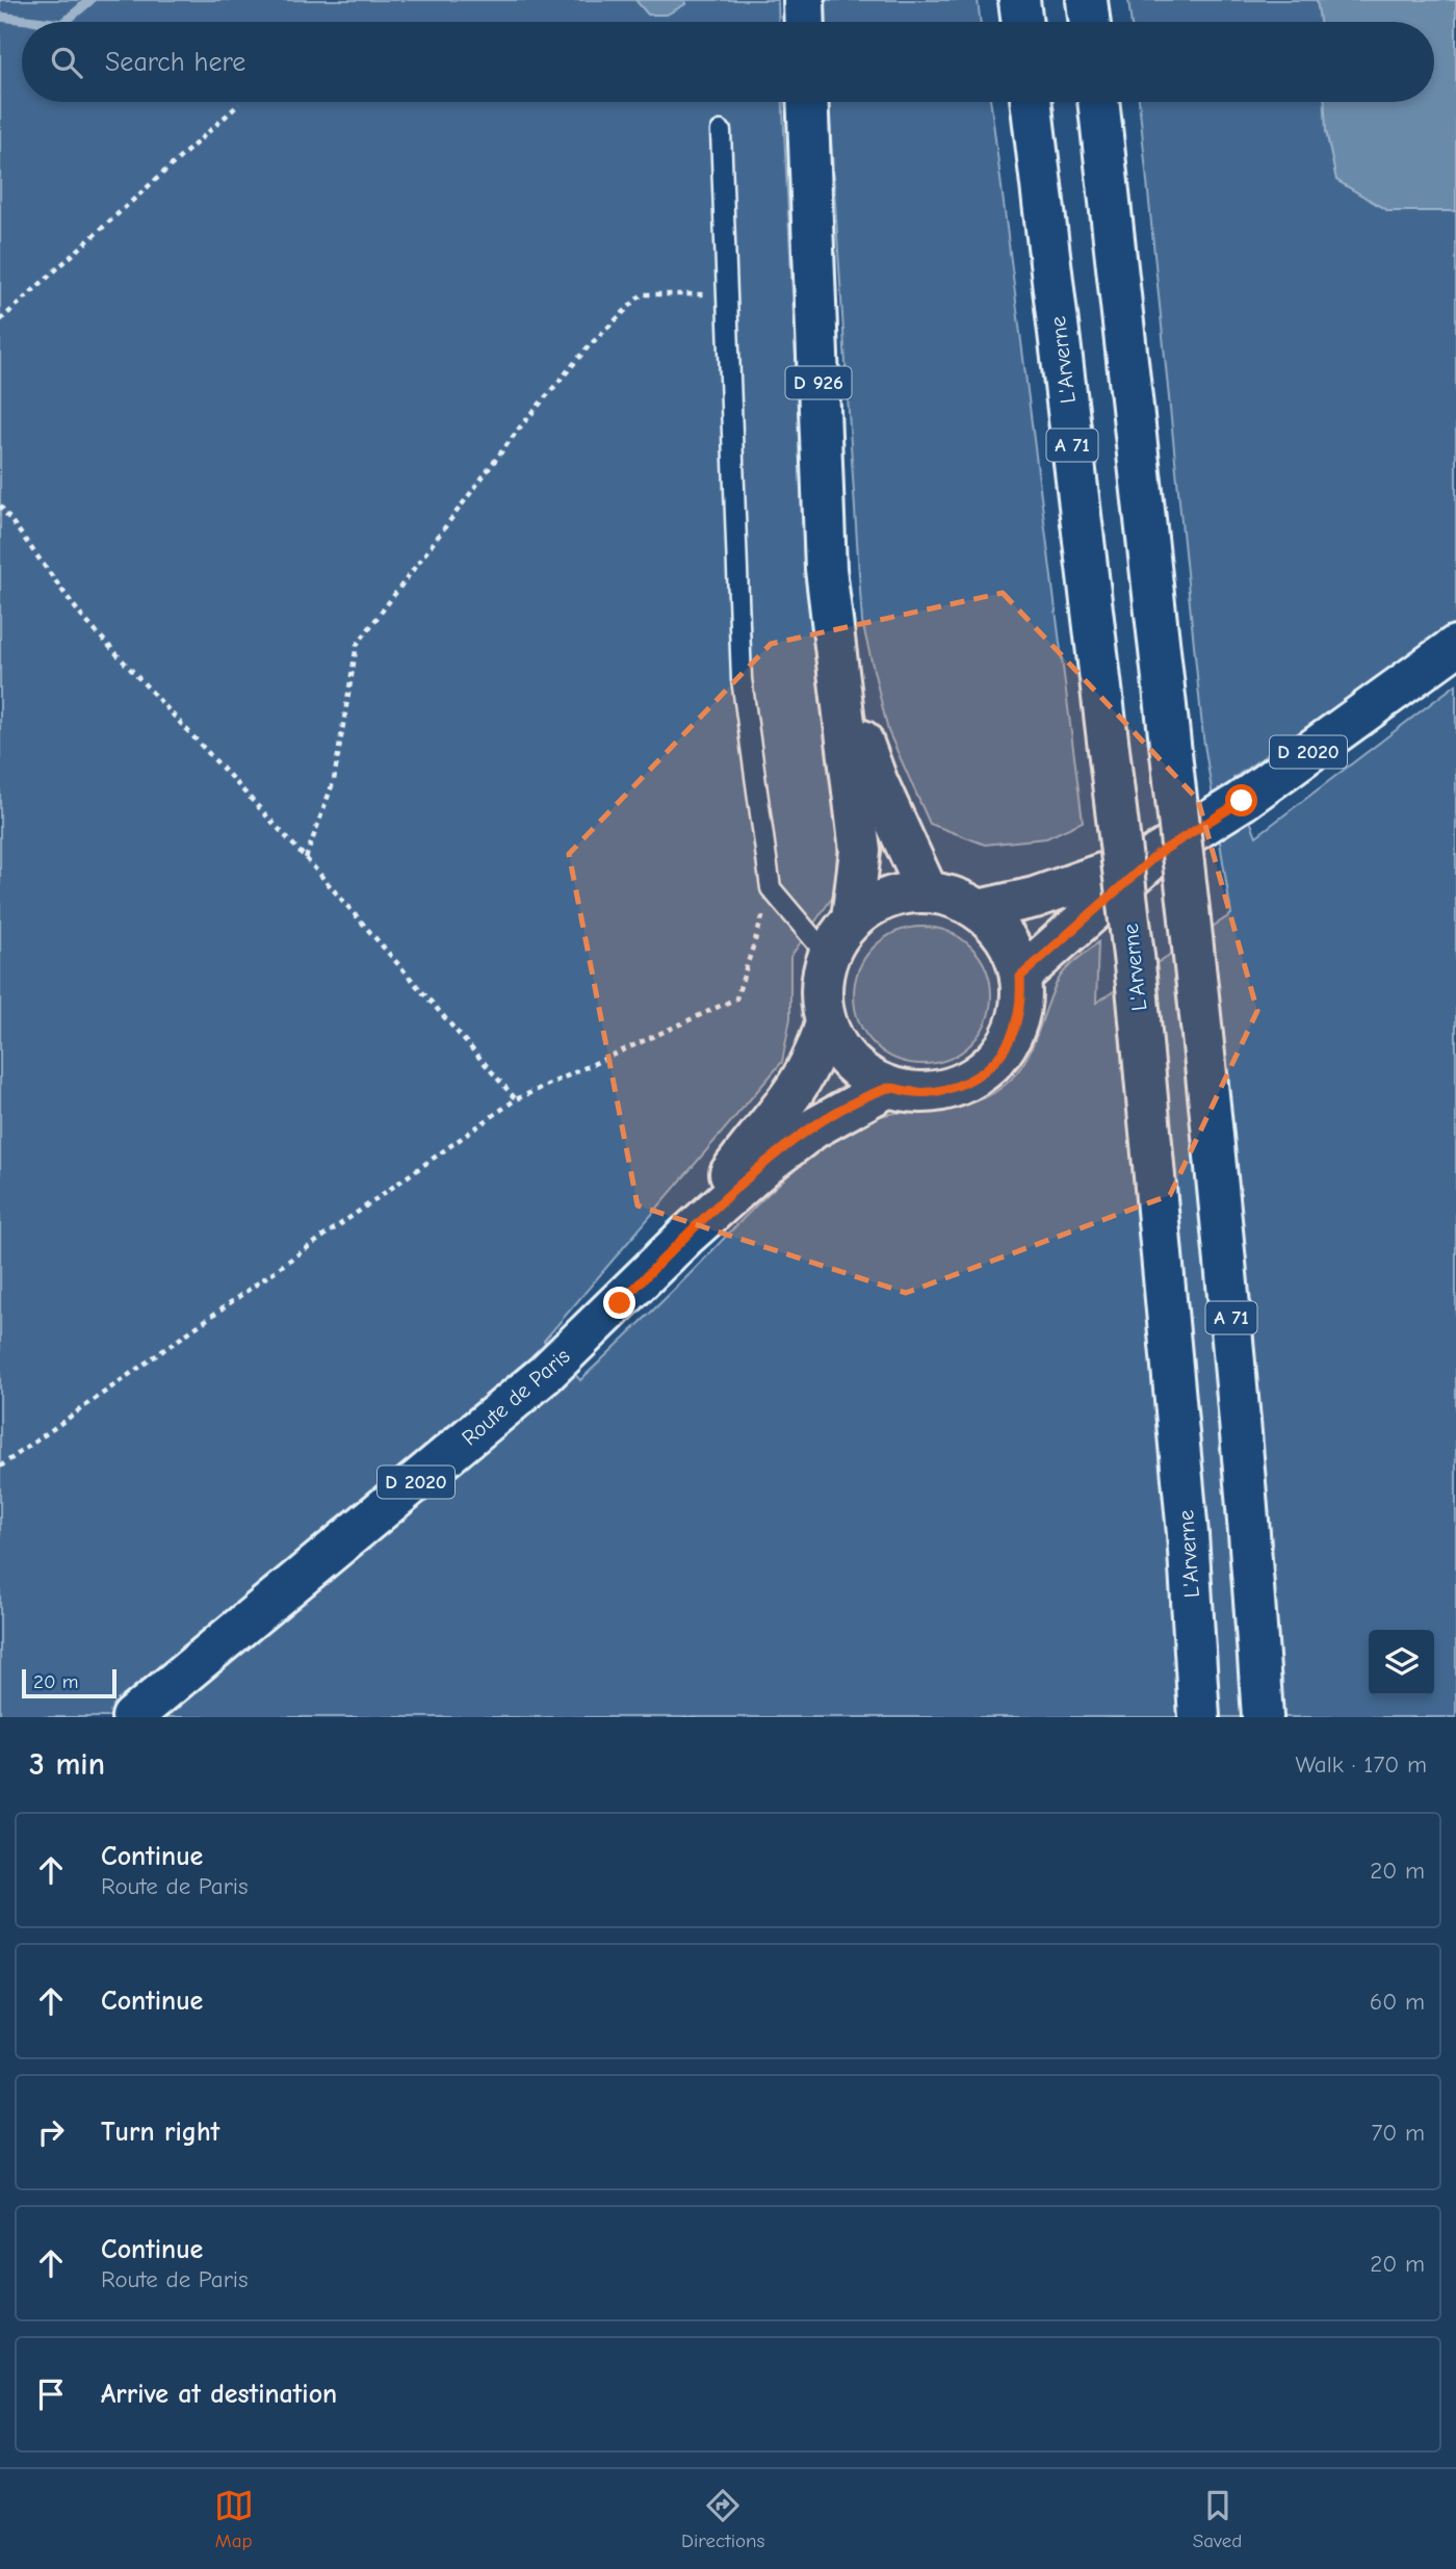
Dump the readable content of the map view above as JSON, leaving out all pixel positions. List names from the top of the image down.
{
  "streets": {
    "main road": [
      "L'Arverne",
      "D 926",
      "A 71",
      "D 2020",
      "Route de Paris"
    ]
  },
  "crossings": [
    ["D 926", "D 2020"],
    ["D 2020", "Route de Paris"]
  ],
  "scale_bar": "20 m",
  "page": {
    "search": "Search here",
    "scale": "20 m",
    "heading": ["3 min", "Walk · 170 m"],
    "list": [
      ["Continue", "Route de Paris", "20 m"],
      ["Continue", "60 m"],
      ["Turn right", "70 m"],
      ["Continue", "Route de Paris", "20 m"],
      "Arrive at destination"
    ],
    "nav": ["Map", "Directions", "Saved"]
  }
}
